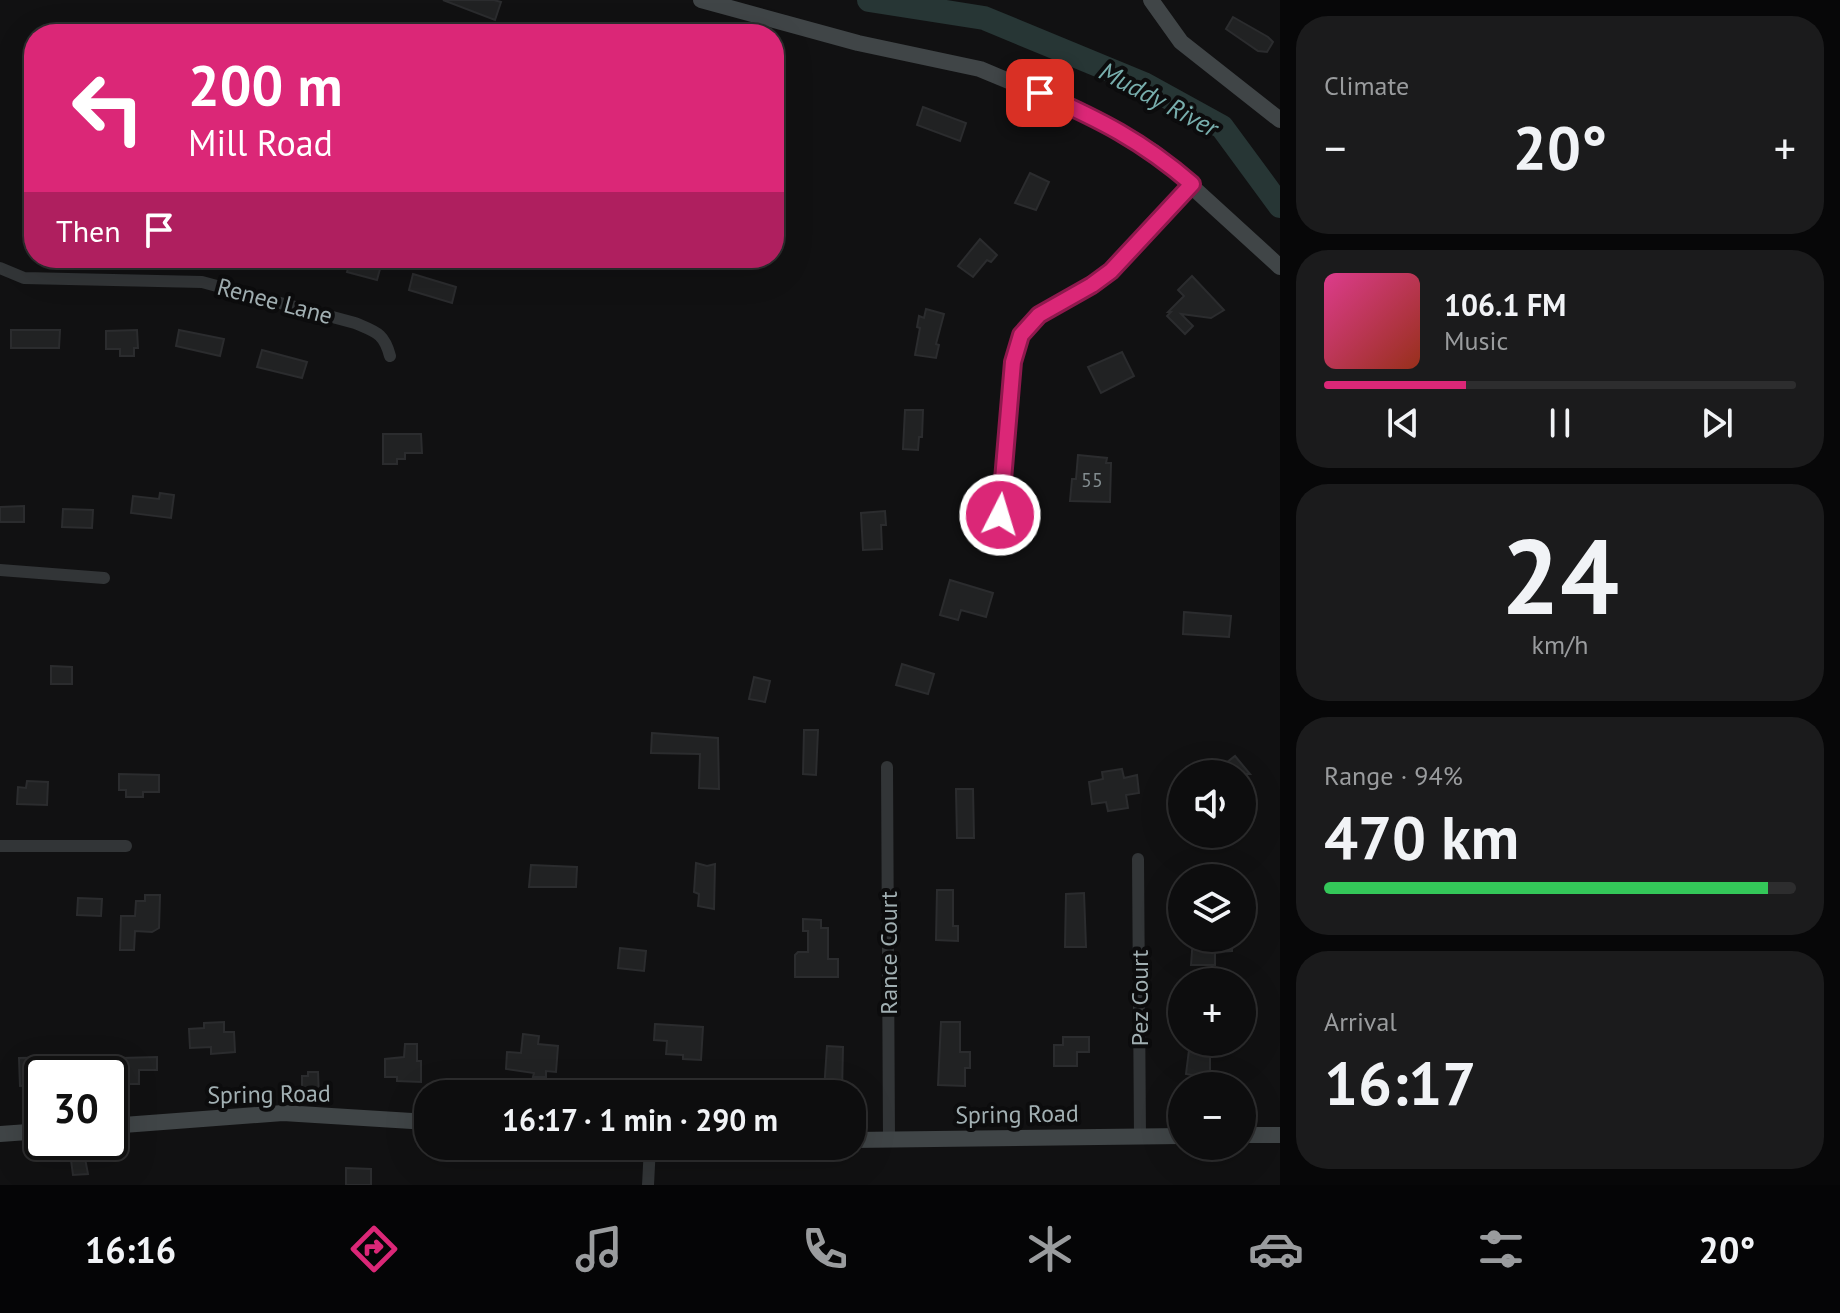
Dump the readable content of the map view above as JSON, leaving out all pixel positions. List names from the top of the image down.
{
  "streets": {
    "street": [
      "Renee Lane",
      "Rance Court",
      "Pez Court",
      "Spring Road"
    ]
  },
  "crossings": [
    ["Rance Court", "Spring Road"],
    ["Pez Court", "Spring Road"]
  ],
  "water": ["Muddy River"],
  "house_numbers": ["55"],
  "page": {
    "tile": [
      "Climate",
      ["24", "km/h"],
      ["Range · 94%", "470 km"],
      ["Arrival", "16:17"]
    ],
    "turn": ["200 m", "Mill Road"],
    "heat": ["−", "20°", "+"],
    "then": "Then",
    "song": ["106.1 FM", "Music"],
    "map_buttons": ["+", "−"],
    "limit": "30",
    "trip": "16:17 · 1 min · 290 m",
    "tabs": ["16:16", "20°"]
  }
}
